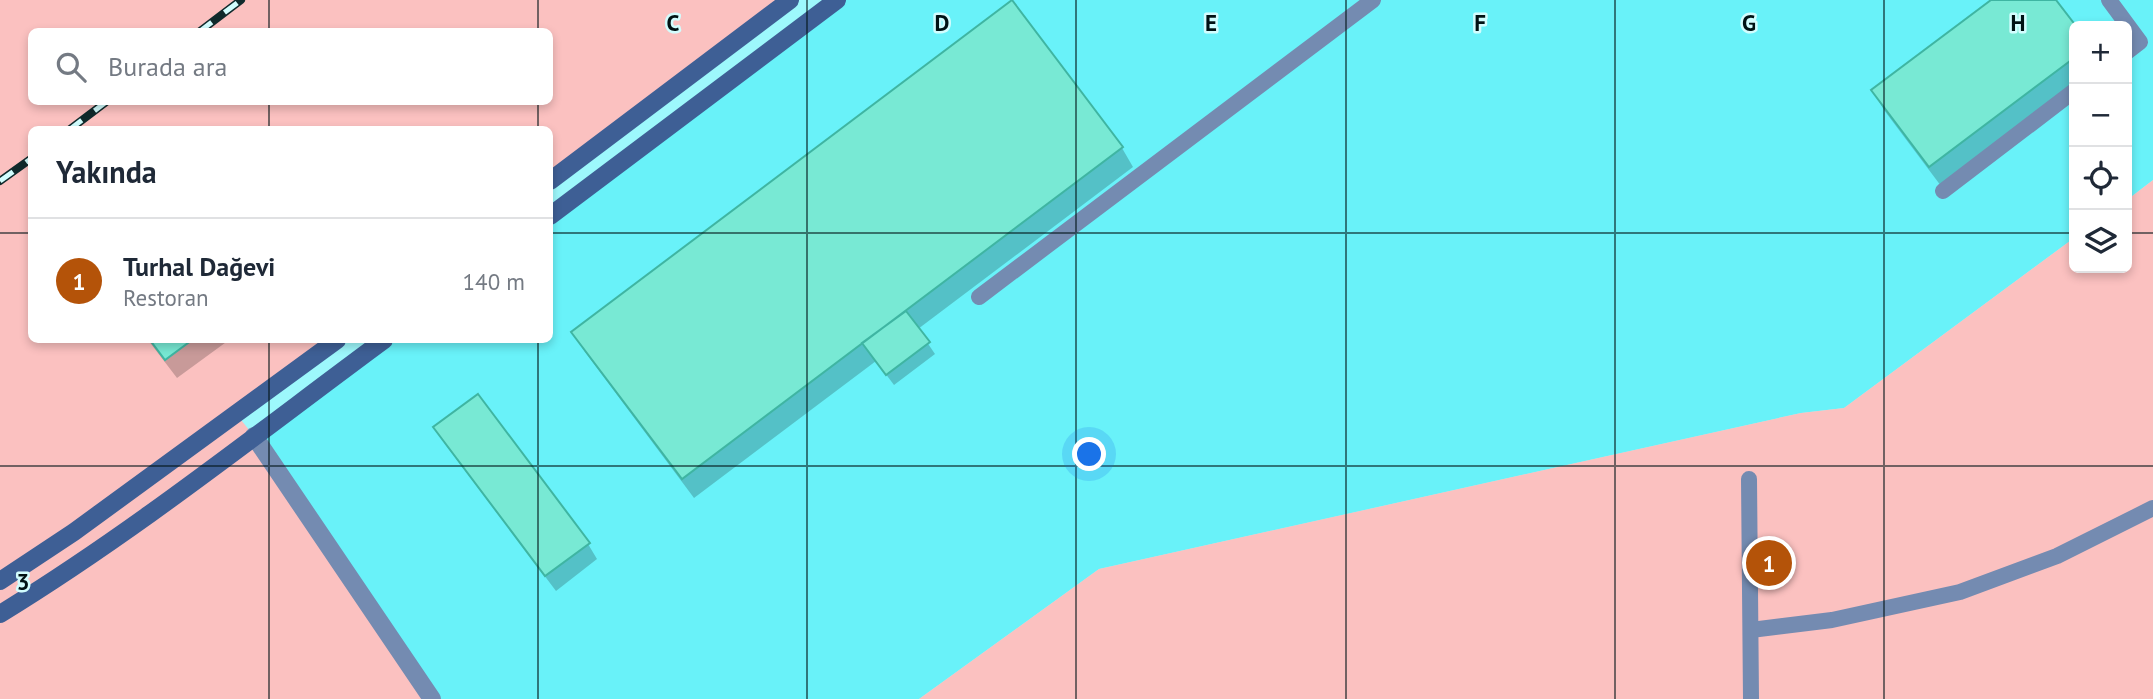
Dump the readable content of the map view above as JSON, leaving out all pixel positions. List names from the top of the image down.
{
  "page": {
    "map_buttons": ["+", "−"],
    "search": "Burada ara",
    "heading": "Yakında",
    "list": [
      {
        "mark": "1",
        "name": "Turhal Dağevi",
        "note": "Restoran",
        "value": "140 m"
      }
    ],
    "pins": "1"
  },
  "grid": {
    "columns": [
      "C",
      "D",
      "E",
      "F",
      "G",
      "H"
    ],
    "rows": ["3"]
  }
}
